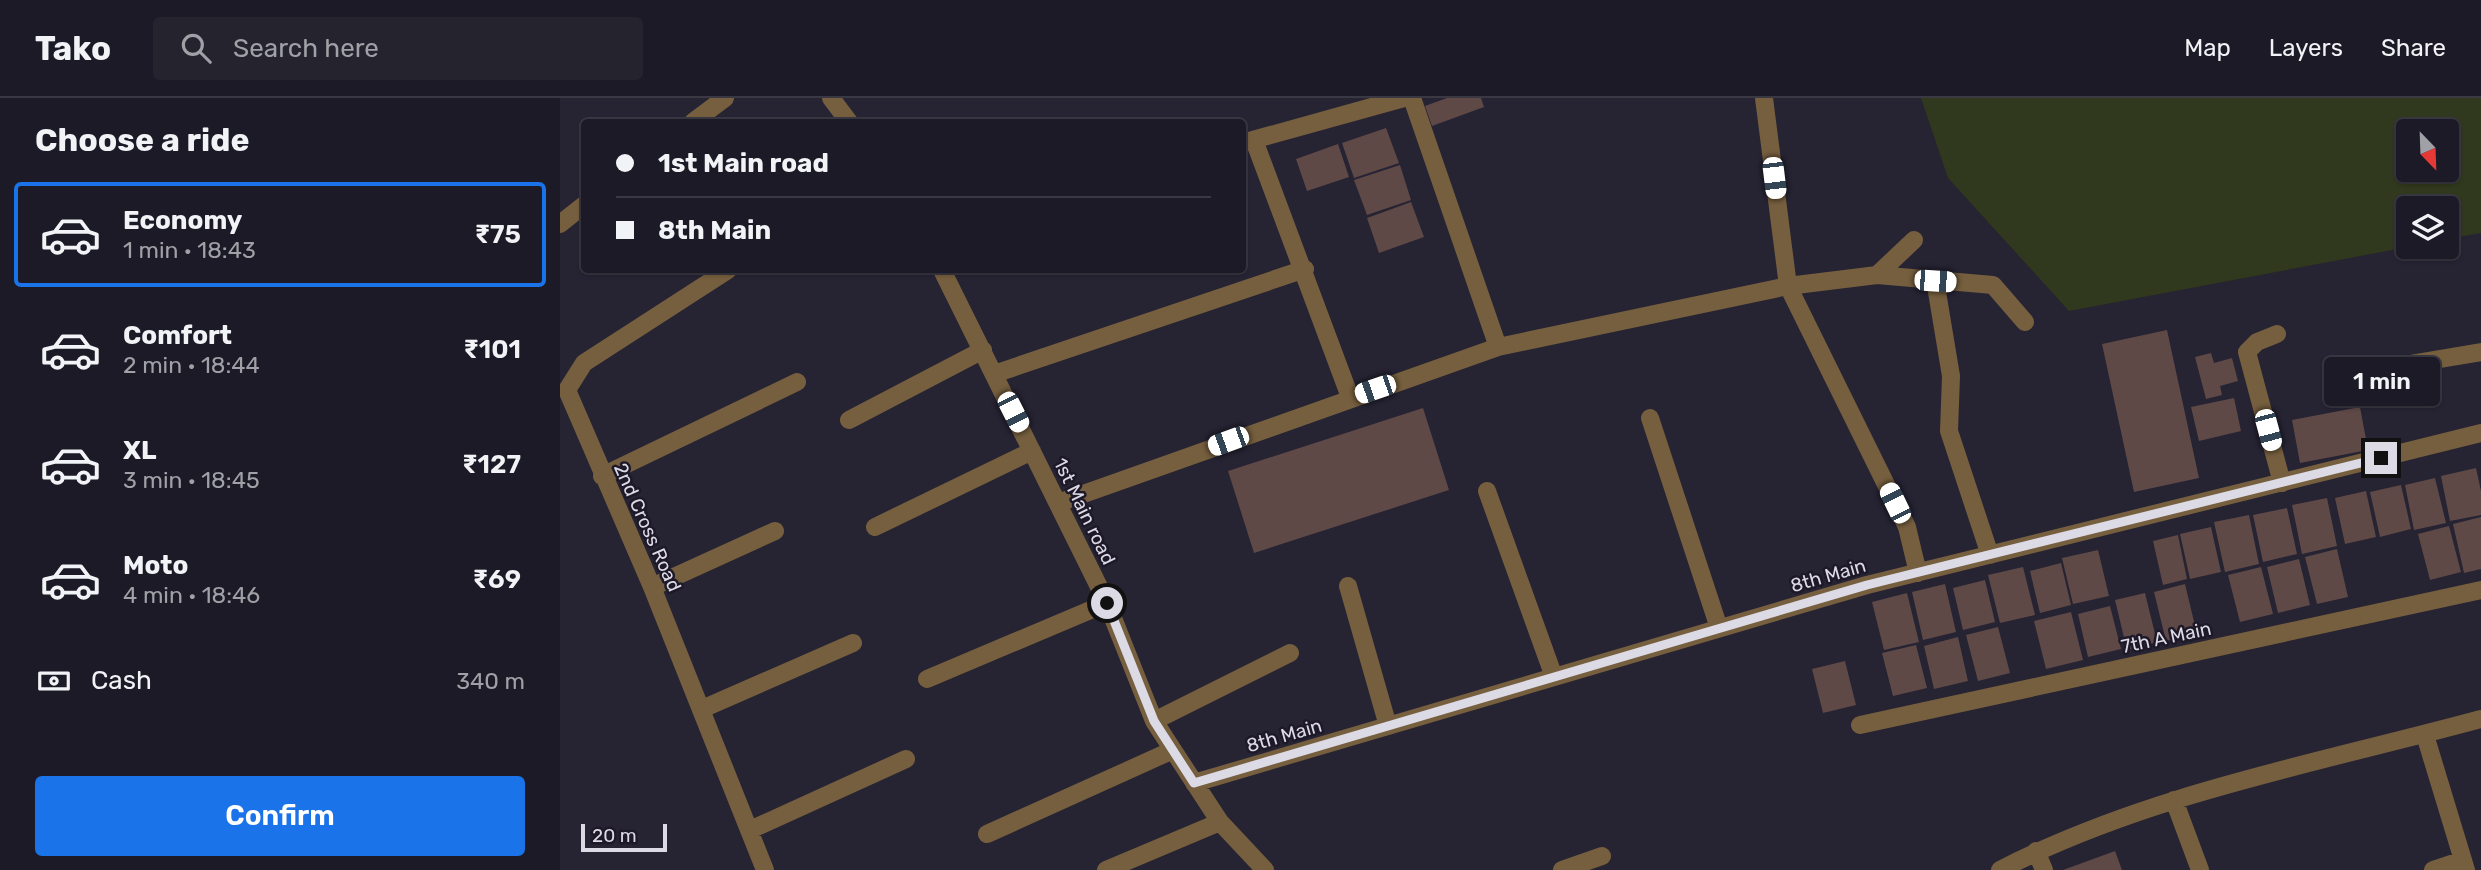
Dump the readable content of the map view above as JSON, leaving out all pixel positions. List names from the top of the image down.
{
  "streets": {
    "street": [
      "1st Main road",
      "2nd Cross Road",
      "8th Main",
      "7th A Main"
    ]
  },
  "crossings": [
    ["1st Main road", "8th Main"]
  ],
  "scale_bar": "20 m",
  "north": "bottom right",
  "page": {
    "header": "Tako",
    "search": "Search here",
    "nav": ["Map", "Layers", "Share"],
    "heading": "Choose a ride",
    "banner": ["1st Main road", "8th Main"],
    "list": [
      {
        "name": "Economy",
        "note": "1 min · 18:43",
        "value": "₹75"
      },
      {
        "name": "Comfort",
        "note": "2 min · 18:44",
        "value": "₹101"
      },
      {
        "name": "XL",
        "note": "3 min · 18:45",
        "value": "₹127"
      },
      {
        "name": "Moto",
        "note": "4 min · 18:46",
        "value": "₹69"
      }
    ],
    "bubble": "1 min",
    "pay": ["Cash", "340 m"],
    "buttons": "Confirm",
    "scale": "20 m"
  }
}
